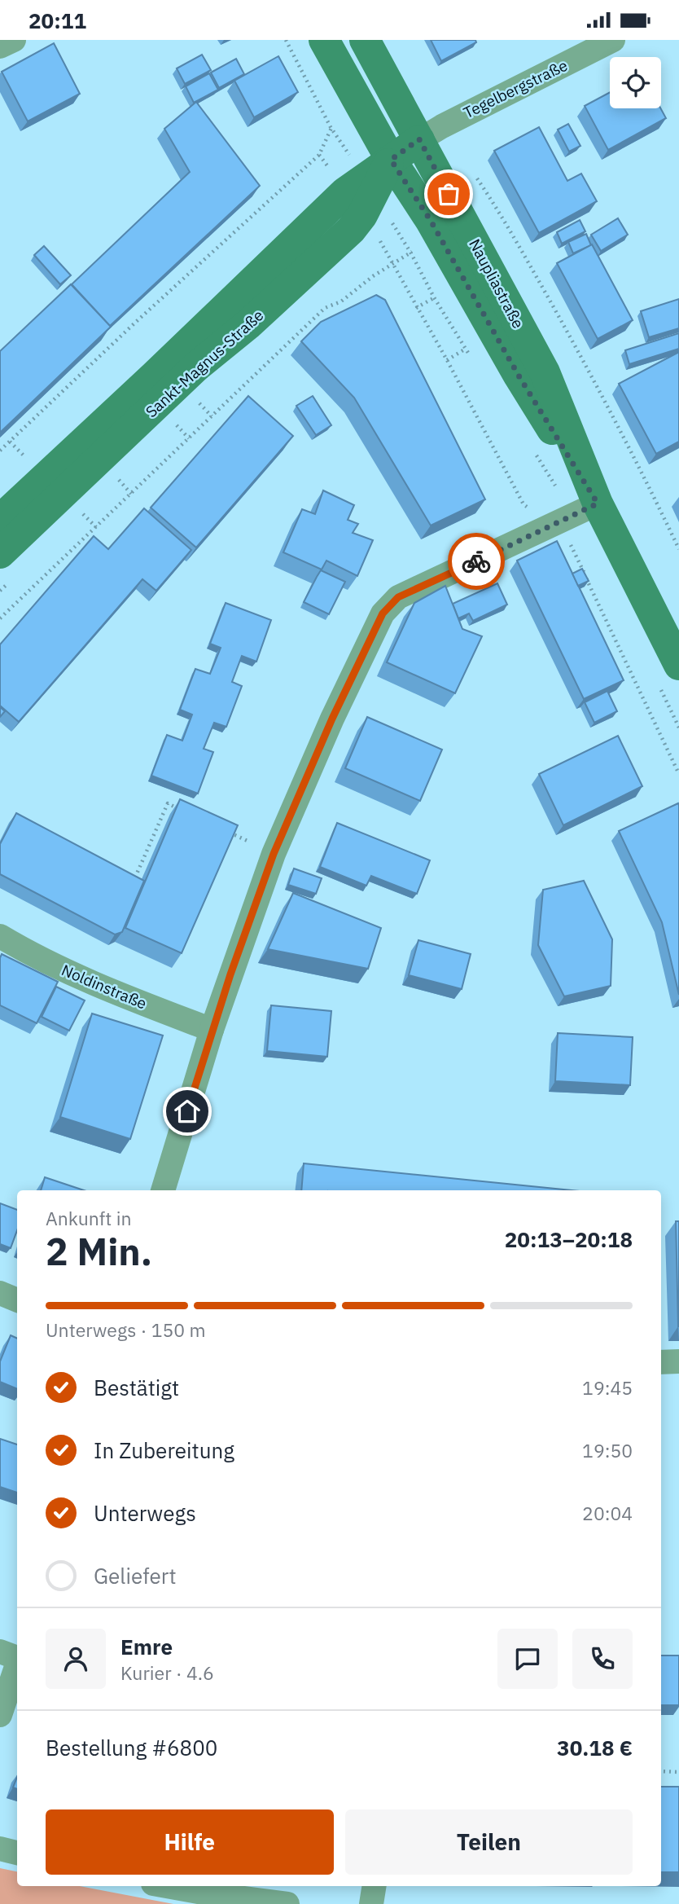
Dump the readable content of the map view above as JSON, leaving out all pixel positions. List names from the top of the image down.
{
  "streets": {
    "street": [
      "Tegelbergstraße",
      "Naupliastraße",
      "Sankt-Magnus-Straße",
      "Noldinstraße"
    ]
  },
  "crossings": [
    ["Tegelbergstraße", "Naupliastraße"],
    ["Tegelbergstraße", "Sankt-Magnus-Straße"],
    ["Naupliastraße", "Sankt-Magnus-Straße"]
  ],
  "page": {
    "status": "20:11",
    "heading": ["2 Min.", "Ankunft in", "20:13–20:18"],
    "panel": [
      "Emre",
      "Kurier · 4.6",
      "Bestellung #6800",
      "30.18 €"
    ],
    "bar": "Unterwegs · 150 m",
    "list": [
      ["Bestätigt", "19:45"],
      ["In Zubereitung", "19:50"],
      ["Unterwegs", "20:04"],
      "Geliefert"
    ],
    "buttons": ["Hilfe", "Teilen"]
  }
}
